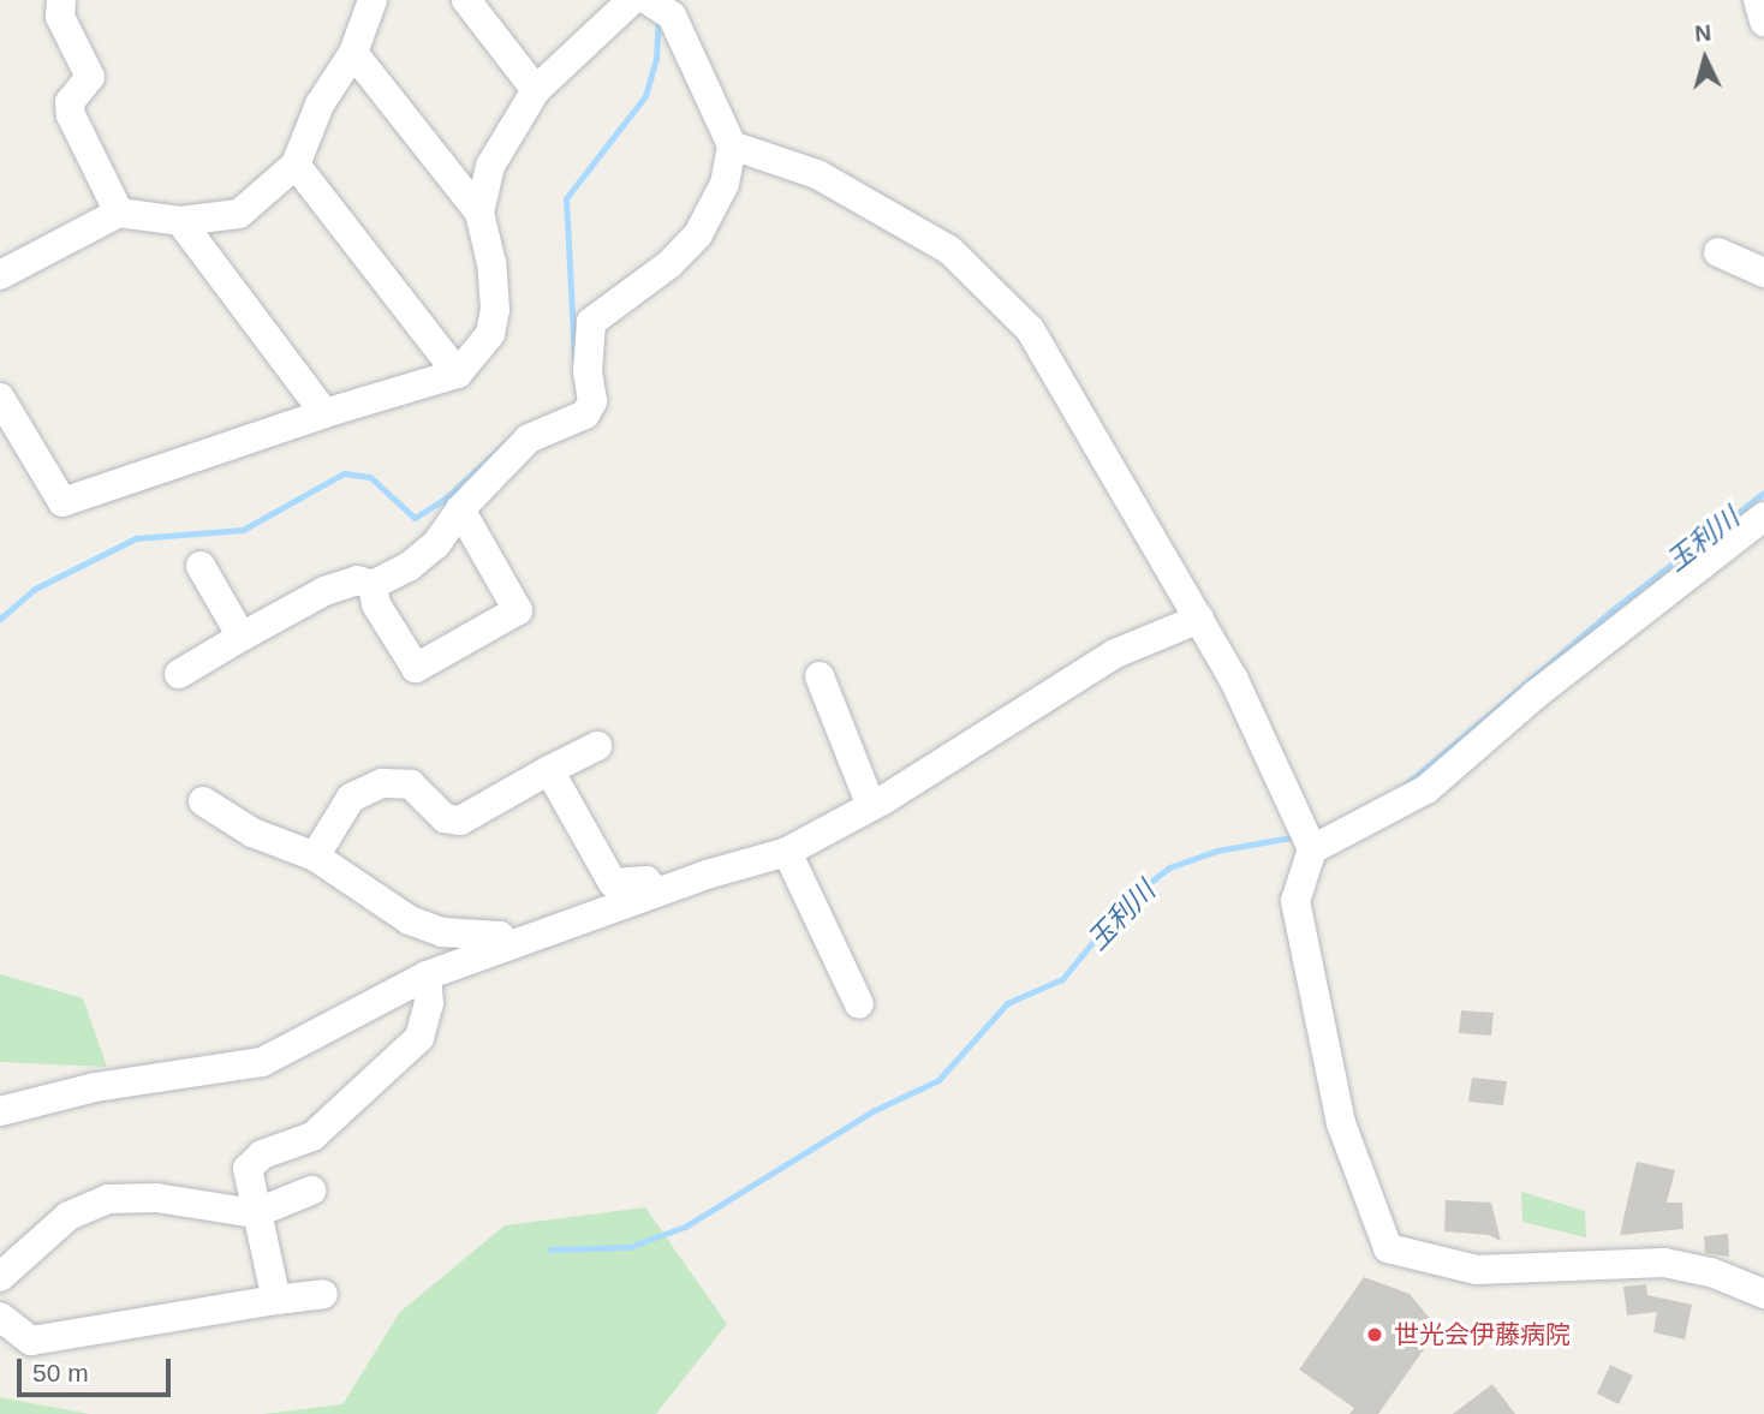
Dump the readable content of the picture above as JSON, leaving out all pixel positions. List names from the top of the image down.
{
  "water": ["玉利川"],
  "places": ["世光会伊藤病院"],
  "scale_bar": "50 m",
  "north": "top"
}
